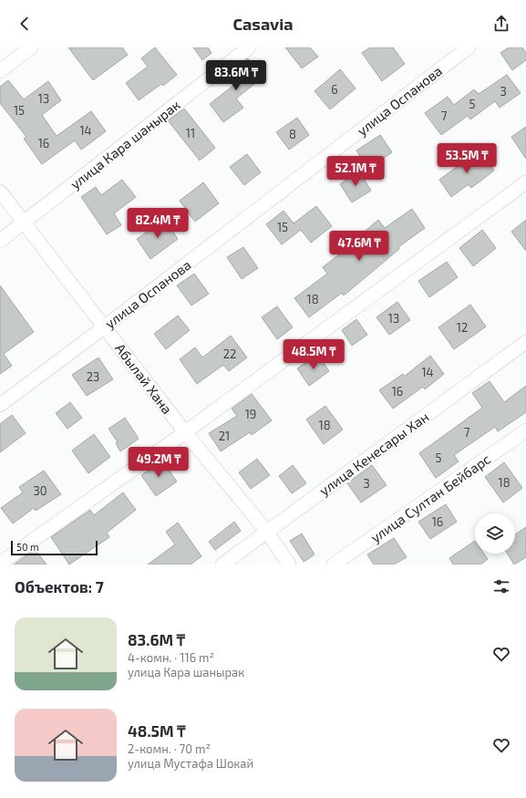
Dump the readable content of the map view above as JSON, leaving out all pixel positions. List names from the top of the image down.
{
  "streets": {
    "street": [
      "улица Оспанова",
      "улица Кара шанырак",
      "Абылай Хана",
      "улица Кенесары Хан",
      "улица Султан Бейбарс"
    ]
  },
  "crossings": [
    ["улица Оспанова", "Абылай Хана"],
    ["улица Кара шанырак", "Абылай Хана"],
    ["Абылай Хана", "улица Кенесары Хан"]
  ],
  "house_numbers": [
    "6",
    "3",
    "13",
    "5",
    "15",
    "7",
    "14",
    "11",
    "8",
    "16",
    "15",
    "18",
    "13",
    "12",
    "22",
    "14",
    "23",
    "16",
    "19",
    "18",
    "7",
    "21",
    "5",
    "18",
    "3",
    "30",
    "16"
  ],
  "scale_bar": "50 m",
  "page": {
    "header": "Casavia",
    "price": [
      "83.6M ₸",
      "53.5M ₸",
      "52.1M ₸",
      "82.4M ₸",
      "47.6M ₸",
      "48.5M ₸",
      "49.2M ₸"
    ],
    "scale": "50 m",
    "heading": "Объектов: 7",
    "list": [
      {
        "name": "83.6M ₸",
        "note": "4-комн. · 116 m² · улица Кара шанырак"
      },
      {
        "name": "48.5M ₸",
        "note": "2-комн. · 70 m² · улица Мустафа Шокай"
      }
    ]
  }
}
